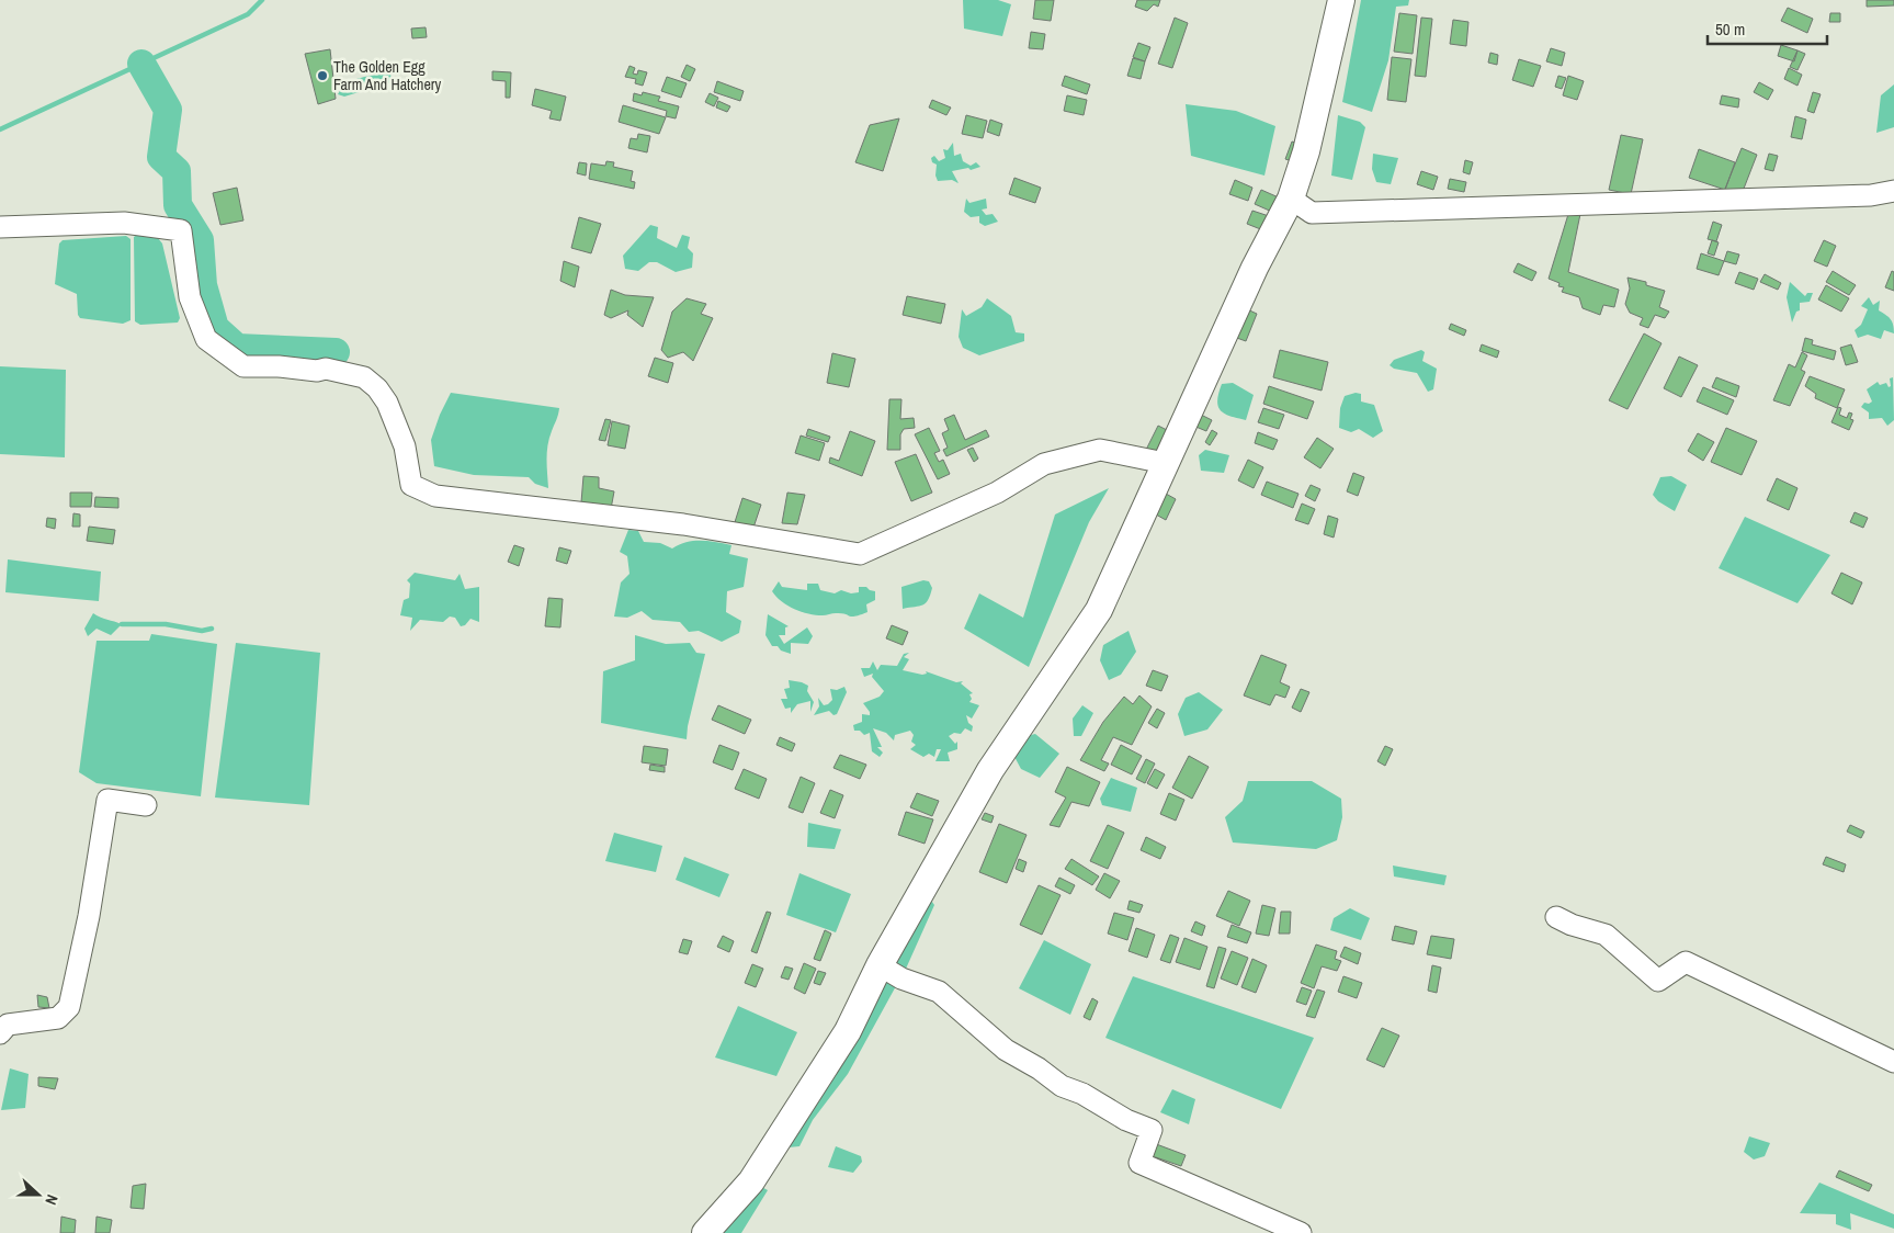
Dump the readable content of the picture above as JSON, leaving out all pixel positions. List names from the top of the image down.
{
  "places": ["The Golden Egg Farm And Hatchery"],
  "scale_bar": "50 m",
  "north": "right"
}
